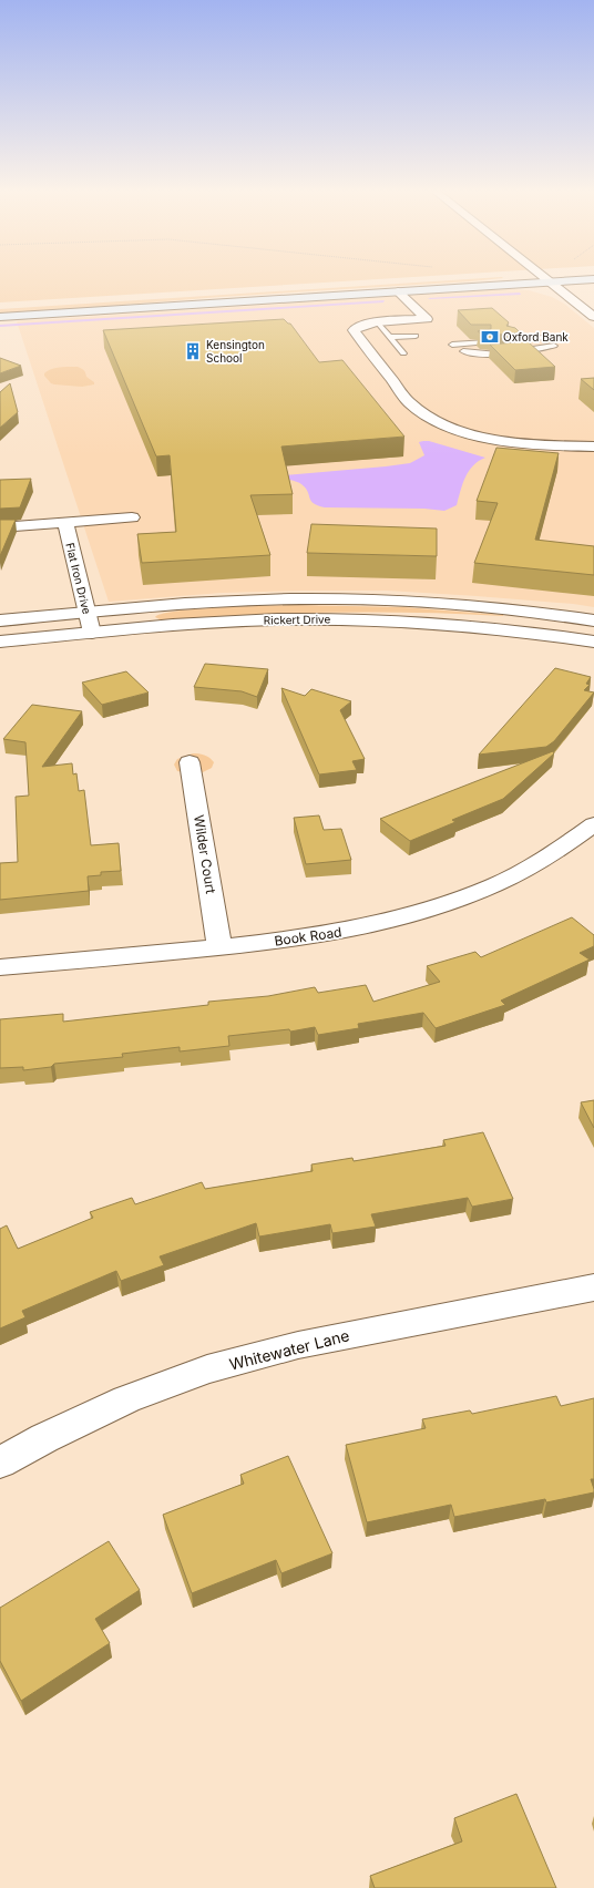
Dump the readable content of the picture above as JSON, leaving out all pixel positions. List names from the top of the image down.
{
  "streets": {
    "street": [
      "Flat Iron Drive",
      "Rickert Drive",
      "Wilder Court",
      "Book Road",
      "Whitewater Lane"
    ]
  },
  "crossings": [
    ["Flat Iron Drive", "Rickert Drive"],
    ["Wilder Court", "Book Road"]
  ],
  "places": {
    "bank": ["Oxford Bank"],
    "building": ["Kensington School"]
  }
}
